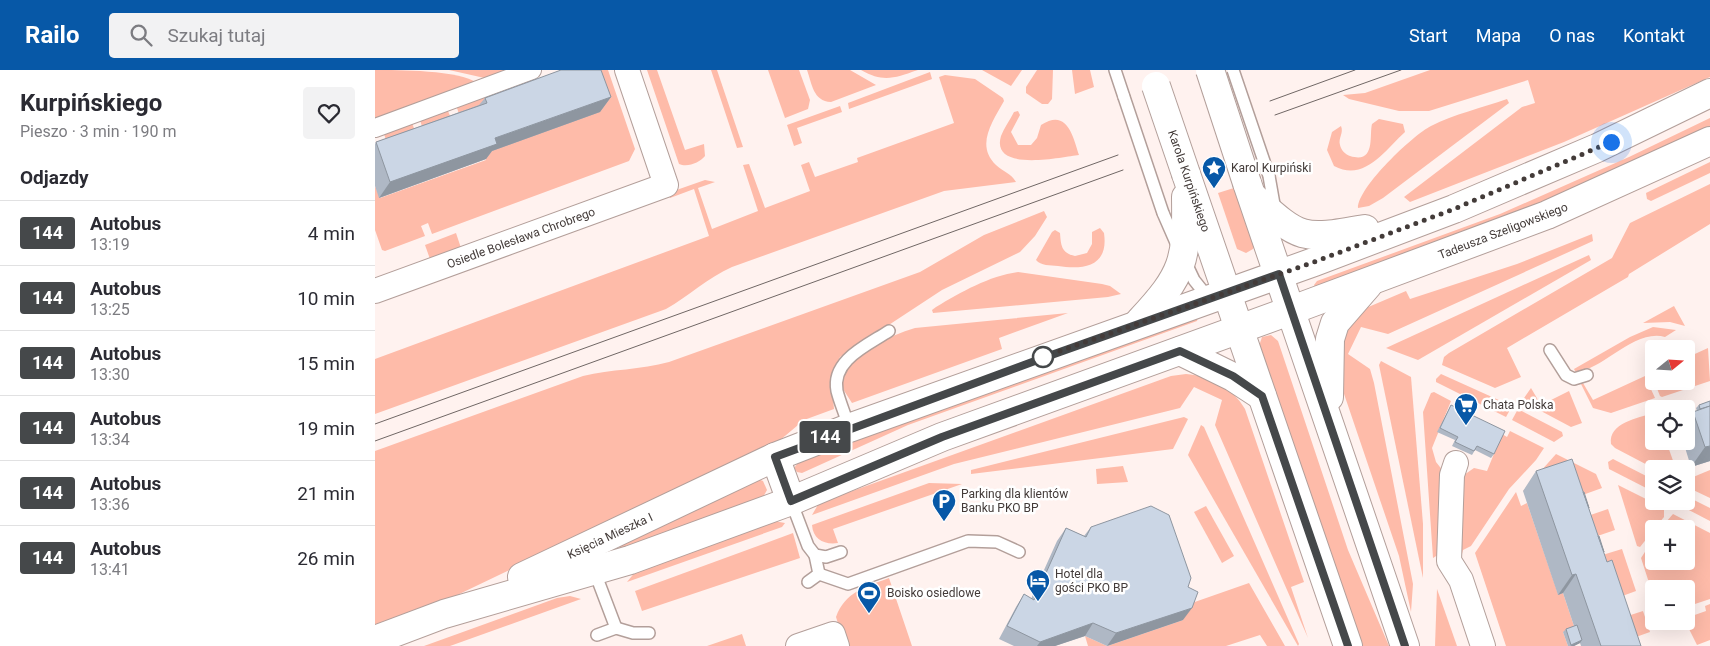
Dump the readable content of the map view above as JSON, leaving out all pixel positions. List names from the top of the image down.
{
  "streets": {
    "street": [
      "Karola Kurpińskiego",
      "Tadeusza Szeligowskiego",
      "Osiedle Bolesława Chrobrego",
      "Księcia Mieszka I"
    ]
  },
  "crossings": [
    ["Karola Kurpińskiego", "Księcia Mieszka I"],
    ["Tadeusza Szeligowskiego", "Księcia Mieszka I"]
  ],
  "places": {
    "place": ["Karol Kurpiński"],
    "supermarket": ["Chata Polska"],
    "parking": ["Parking dla klientów Banku PKO BP"],
    "hotel": ["Hotel dla gości PKO BP"],
    "sports": ["Boisko osiedlowe"]
  },
  "lines": ["bus line 144"],
  "north": "right",
  "page": {
    "header": "Railo",
    "search": "Szukaj tutaj",
    "nav": [
      "Start",
      "Mapa",
      "O nas",
      "Kontakt"
    ],
    "heading": [
      ["Kurpińskiego", "Pieszo · 3 min · 190 m"],
      "Odjazdy"
    ],
    "on_map": "144",
    "list": [
      {
        "mark": "144",
        "name": "Autobus",
        "note": "13:19",
        "value": "4 min"
      },
      {
        "mark": "144",
        "name": "Autobus",
        "note": "13:25",
        "value": "10 min"
      },
      {
        "mark": "144",
        "name": "Autobus",
        "note": "13:30",
        "value": "15 min"
      },
      {
        "mark": "144",
        "name": "Autobus",
        "note": "13:34",
        "value": "19 min"
      },
      {
        "mark": "144",
        "name": "Autobus",
        "note": "13:36",
        "value": "21 min"
      },
      {
        "mark": "144",
        "name": "Autobus",
        "note": "13:41",
        "value": "26 min"
      }
    ],
    "map_buttons": ["+", "−"]
  }
}
